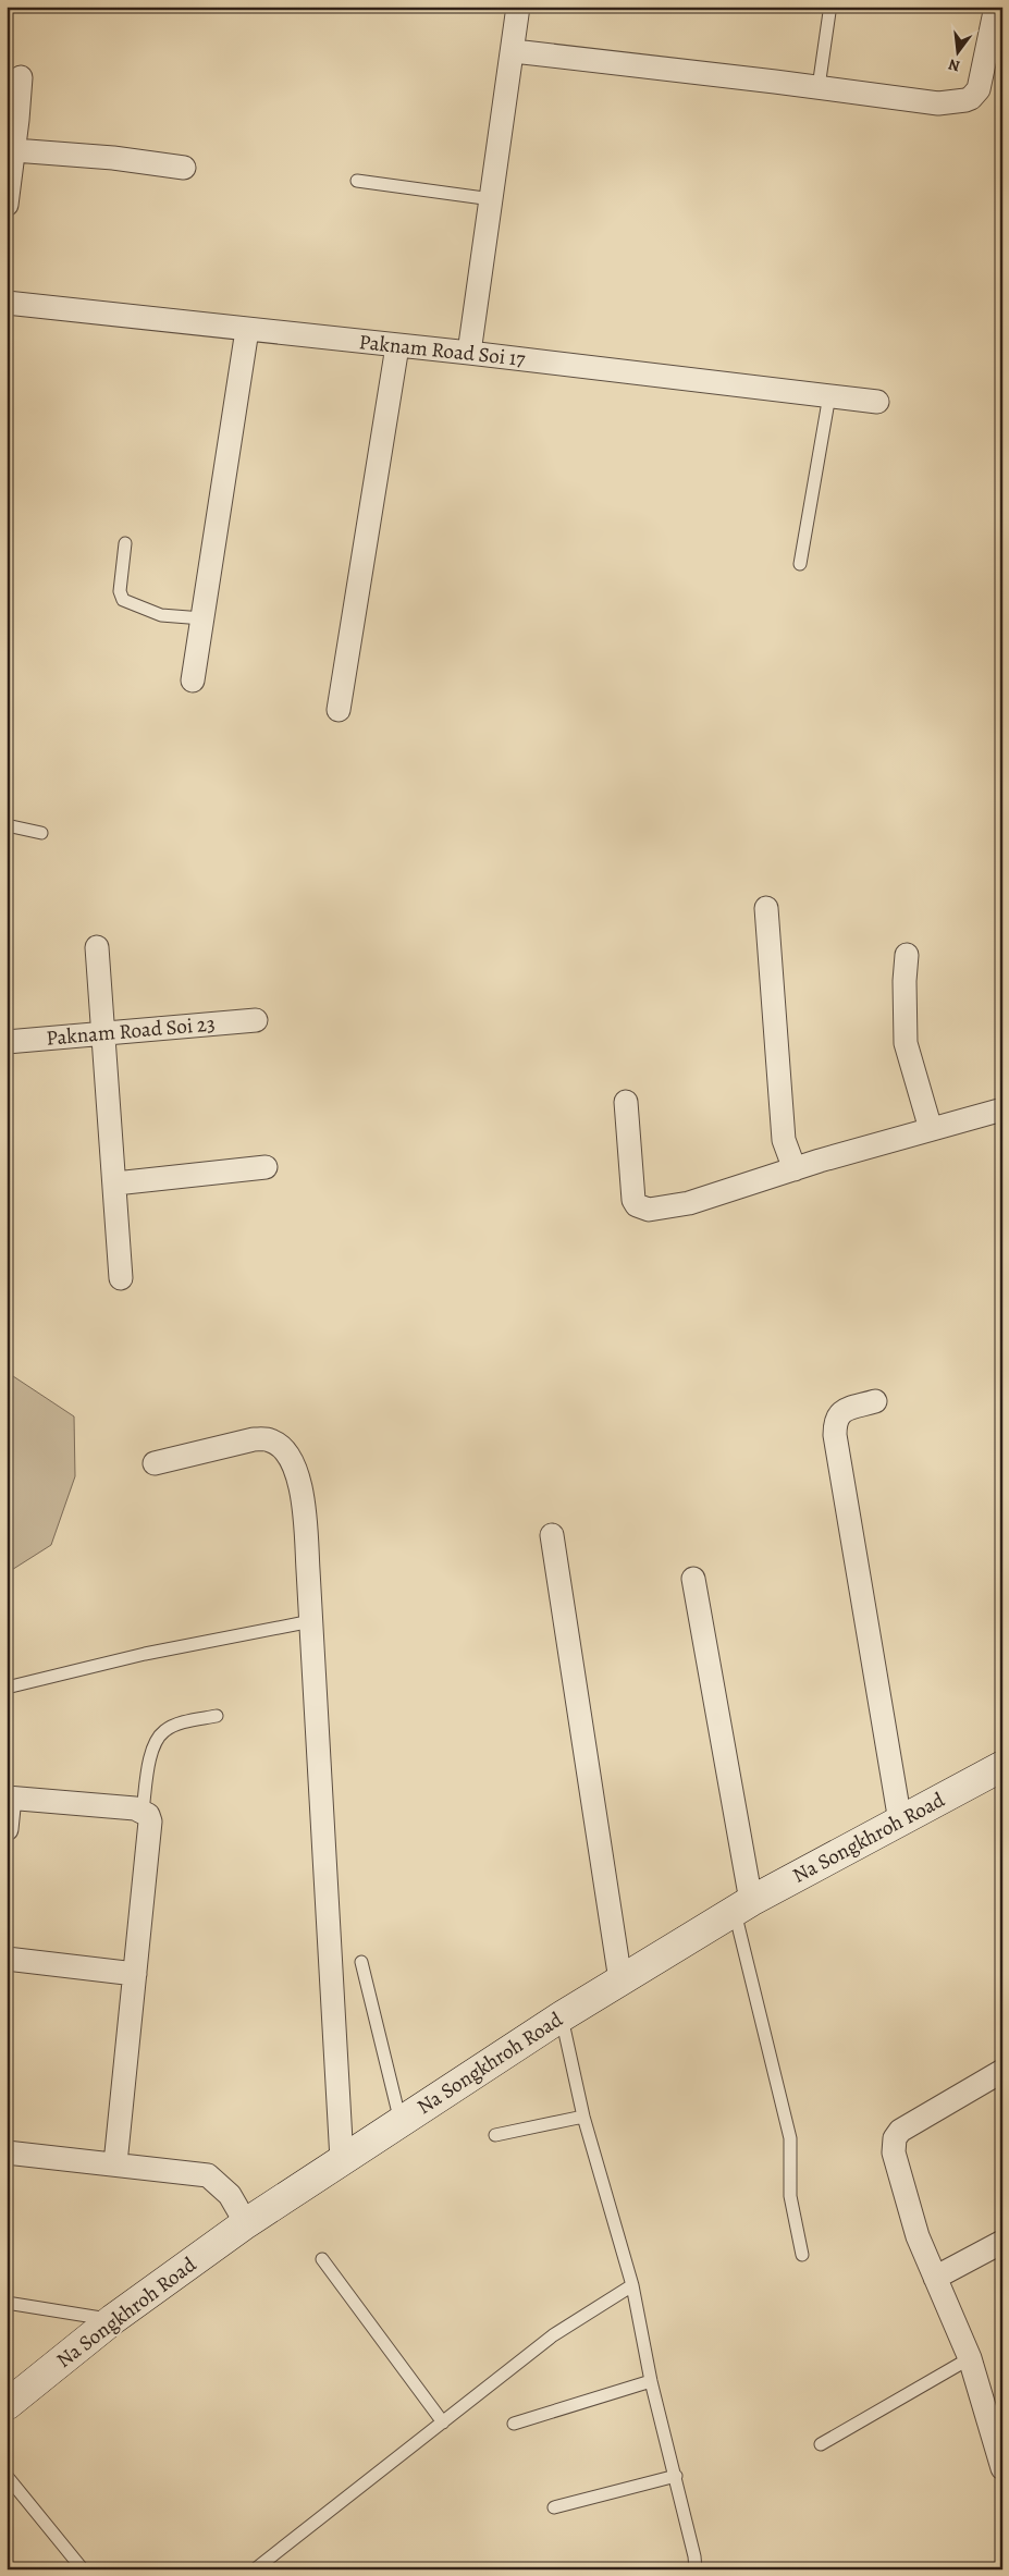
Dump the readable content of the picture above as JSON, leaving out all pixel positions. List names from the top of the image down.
{
  "streets": {
    "main road": ["Na Songkhroh Road"],
    "street": ["Paknam Road Soi 17", "Paknam Road Soi 23"]
  },
  "north": "bottom"
}
